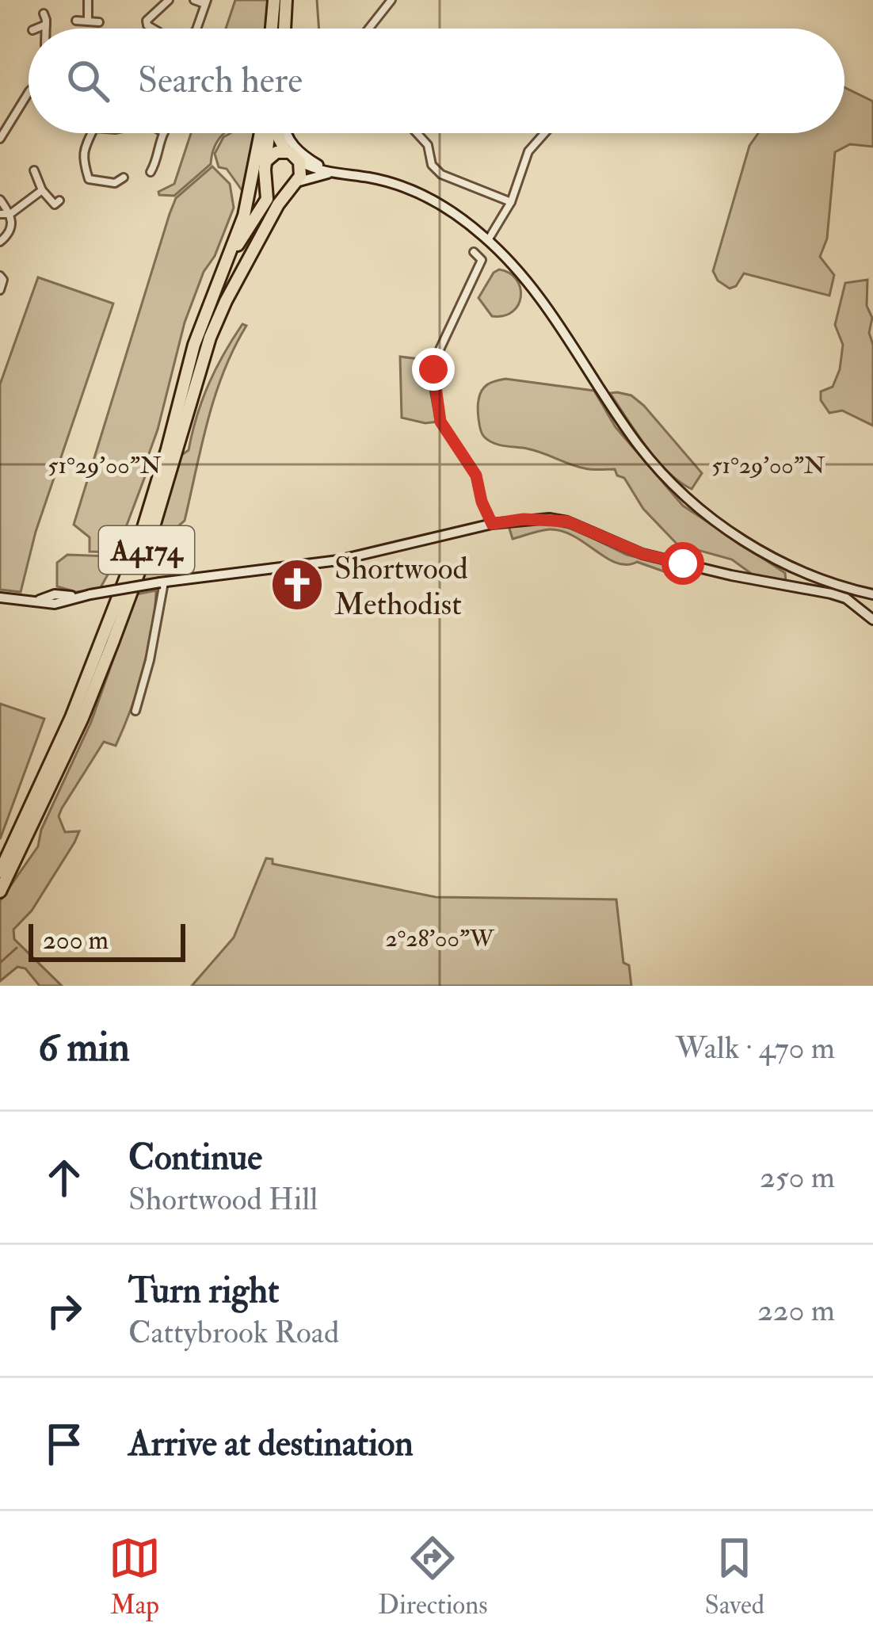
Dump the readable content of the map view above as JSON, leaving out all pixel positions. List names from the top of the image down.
{
  "streets": {
    "highway": ["A4174"]
  },
  "places": {
    "church": ["Shortwood Methodist"]
  },
  "scale_bar": "200 m",
  "page": {
    "search": "Search here",
    "scale": "200 m",
    "heading": ["6 min", "Walk · 470 m"],
    "list": [
      ["Continue", "Shortwood Hill", "250 m"],
      ["Turn right", "Cattybrook Road", "220 m"],
      "Arrive at destination"
    ],
    "nav": ["Map", "Directions", "Saved"]
  },
  "coordinates": ["51°29'00\"N", "2°28'00\"W"]
}
